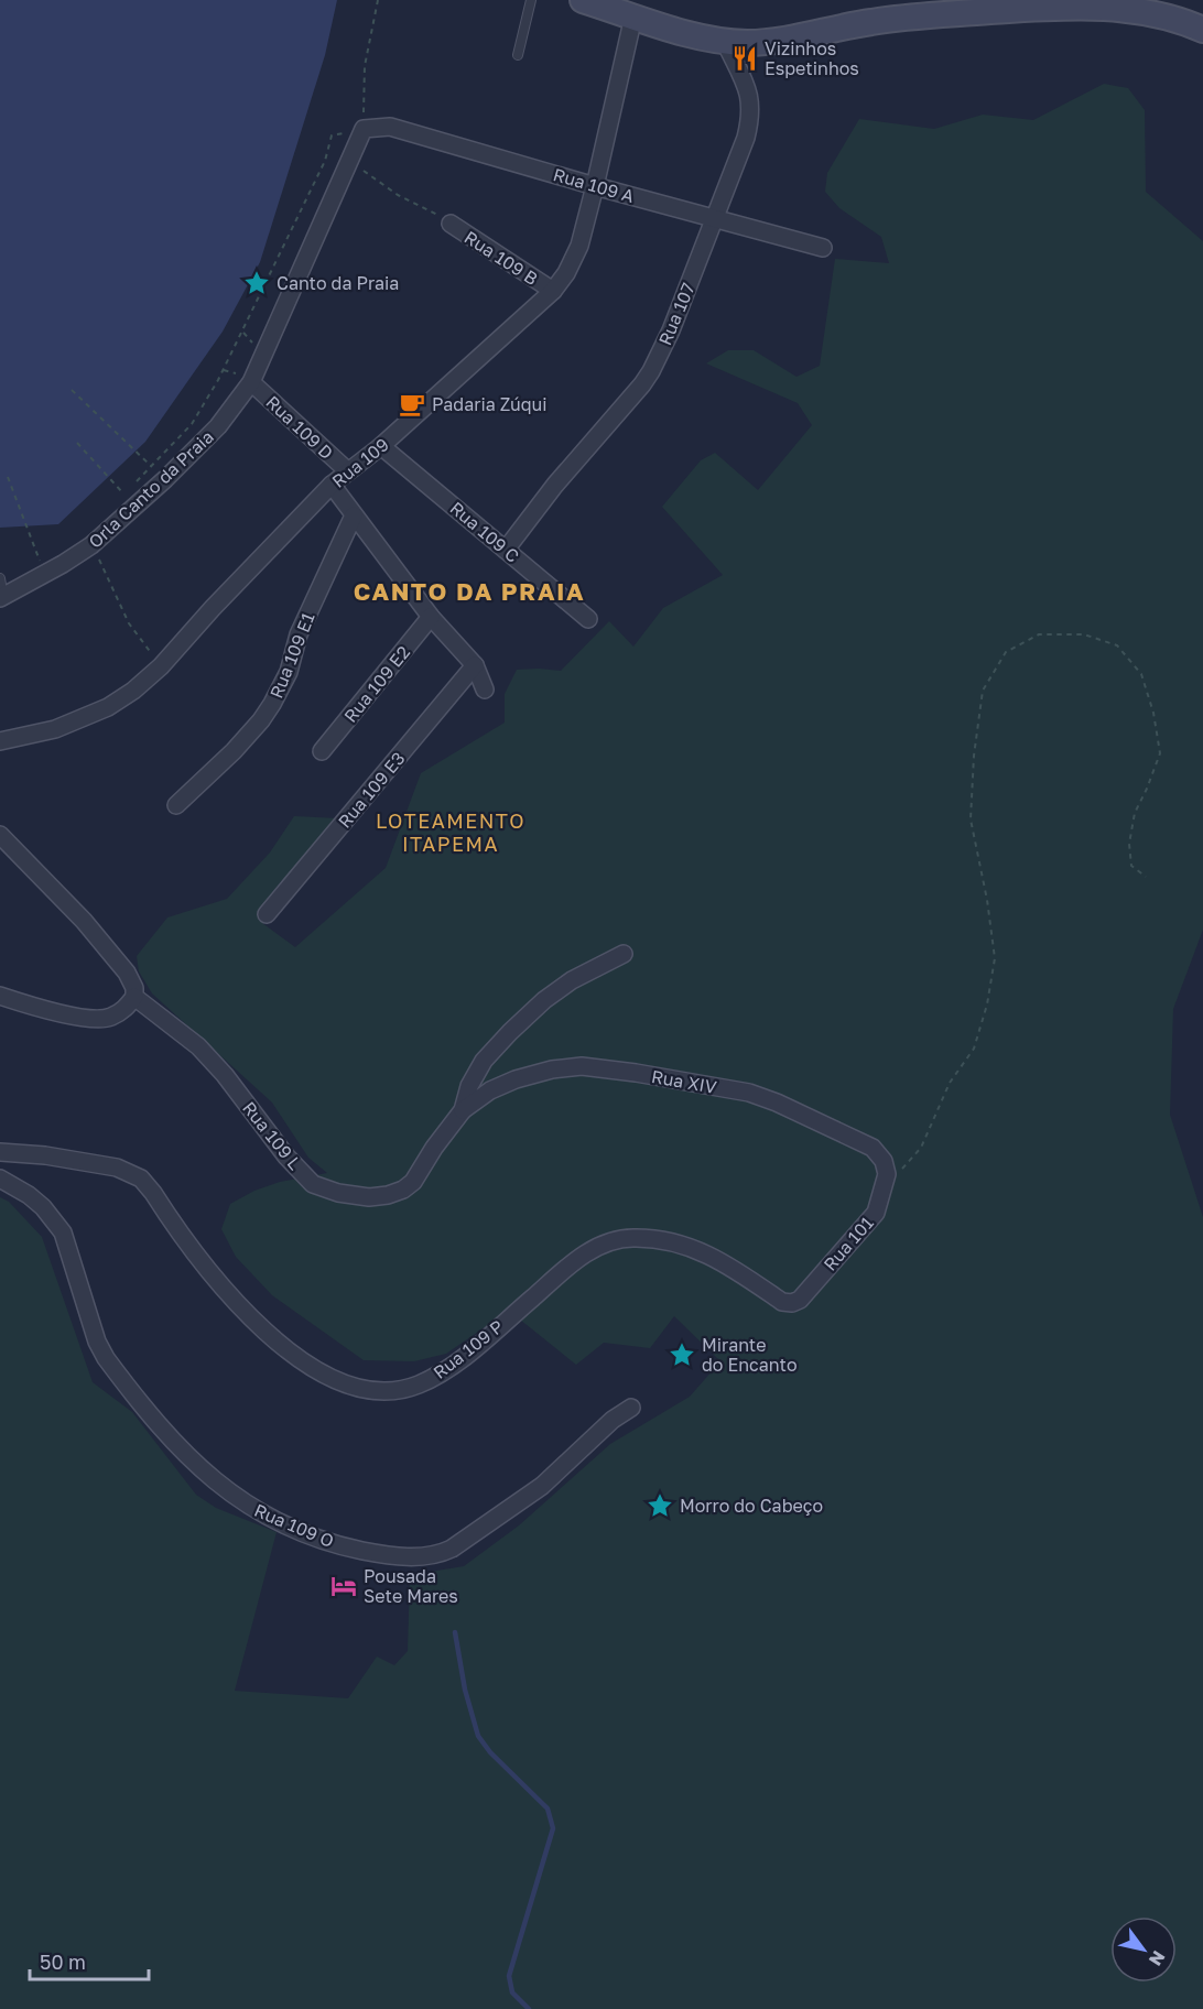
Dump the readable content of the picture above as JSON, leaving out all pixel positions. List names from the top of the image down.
{
  "streets": {
    "street": [
      "Rua 109 A",
      "Rua 109 B",
      "Rua 107",
      "Rua 109 D",
      "Rua 109",
      "Orla Canto da Praia",
      "Rua 109 C",
      "Rua 109 E1",
      "Rua 109 E2",
      "Rua 109 E3",
      "Rua XIV",
      "Rua 109 L",
      "Rua 101",
      "Rua 109 P",
      "Rua 109 O"
    ]
  },
  "crossings": [
    ["Rua 109 A", "Rua 107"],
    ["Rua 109 A", "Rua 109"],
    ["Rua 109 A", "Orla Canto da Praia"],
    ["Rua 109 B", "Rua 109"],
    ["Rua 107", "Rua 109 C"],
    ["Rua 109 D", "Rua 109"],
    ["Rua 109 D", "Orla Canto da Praia"],
    ["Rua 109", "Rua 109 C"],
    ["Rua XIV", "Rua 109 L"],
    ["Rua XIV", "Rua 101"],
    ["Rua 101", "Rua 109 P"]
  ],
  "districts": ["CANTO DA PRAIA", "LOTEAMENTO ITAPEMA"],
  "places": {
    "restaurant": ["Vizinhos Espetinhos"],
    "place": ["Canto da Praia", "Mirante do Encanto", "Morro do Cabeço"],
    "cafe": ["Padaria Zúqui"],
    "hotel": ["Pousada Sete Mares"]
  },
  "scale_bar": "50 m",
  "north": "bottom right"
}
